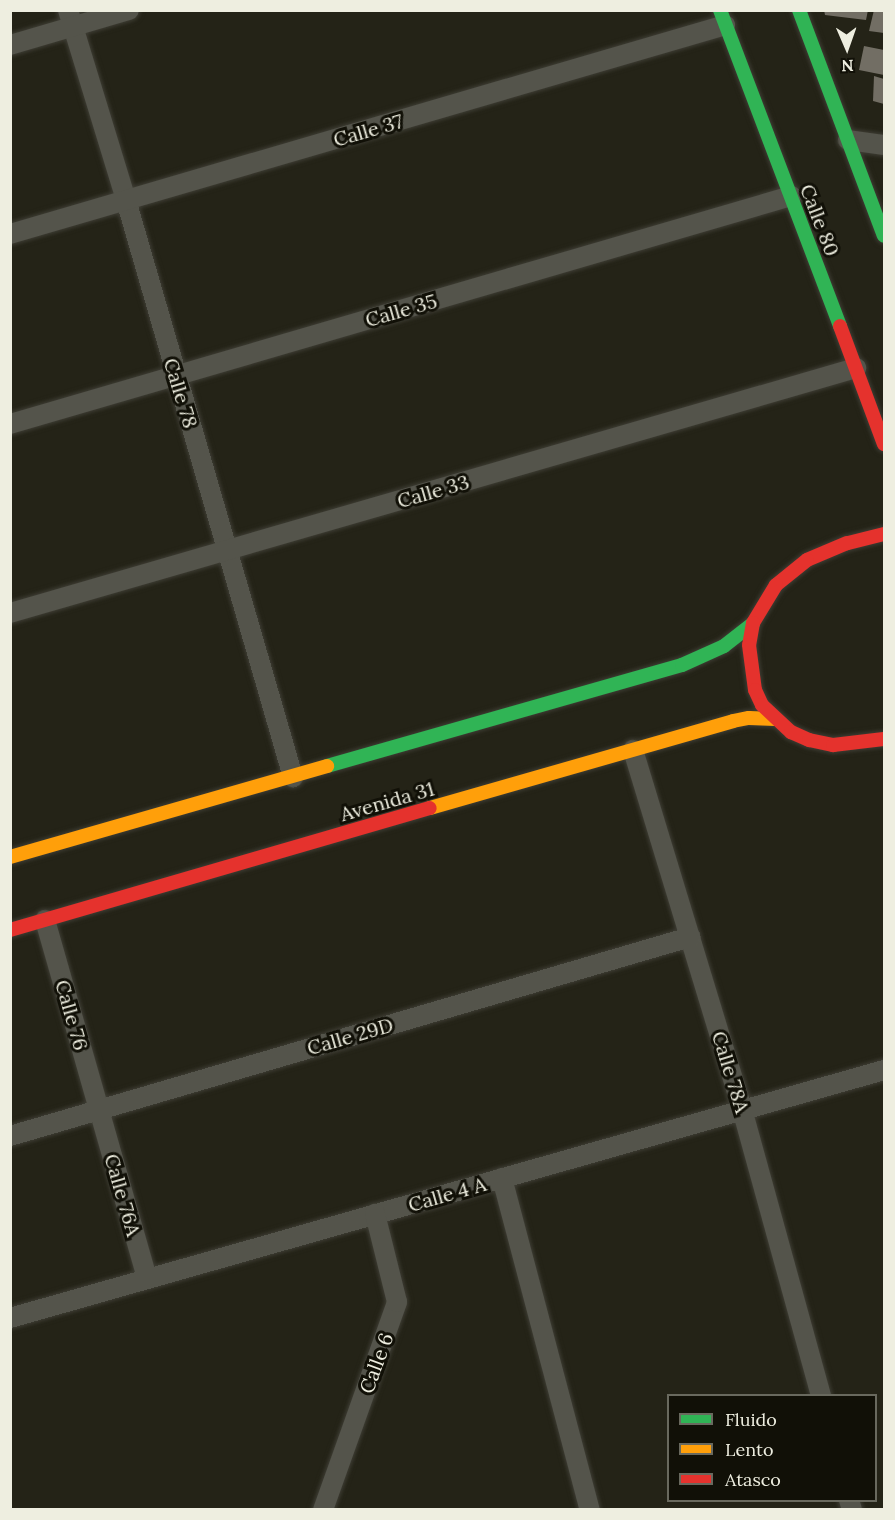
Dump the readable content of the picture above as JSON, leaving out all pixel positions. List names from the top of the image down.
{
  "streets": {
    "main road": ["Calle 80", "Avenida 31"],
    "street": [
      "Calle 37",
      "Calle 35",
      "Calle 78",
      "Calle 33",
      "Calle 76",
      "Calle 29D",
      "Calle 78A",
      "Calle 4 A",
      "Calle 76A",
      "Calle 6"
    ]
  },
  "crossings": [
    ["Calle 37", "Calle 80"],
    ["Calle 37", "Calle 78"],
    ["Calle 80", "Calle 35"],
    ["Calle 80", "Calle 33"],
    ["Calle 35", "Calle 78"],
    ["Calle 78", "Calle 33"],
    ["Avenida 31", "Calle 76"],
    ["Avenida 31", "Calle 78A"],
    ["Calle 76", "Calle 29D"],
    ["Calle 76", "Calle 76A"],
    ["Calle 29D", "Calle 78A"],
    ["Calle 29D", "Calle 76A"],
    ["Calle 78A", "Calle 4 A"],
    ["Calle 4 A", "Calle 76A"],
    ["Calle 4 A", "Calle 6"]
  ],
  "legend": ["Fluido", "Lento", "Atasco"],
  "north": "bottom"
}
